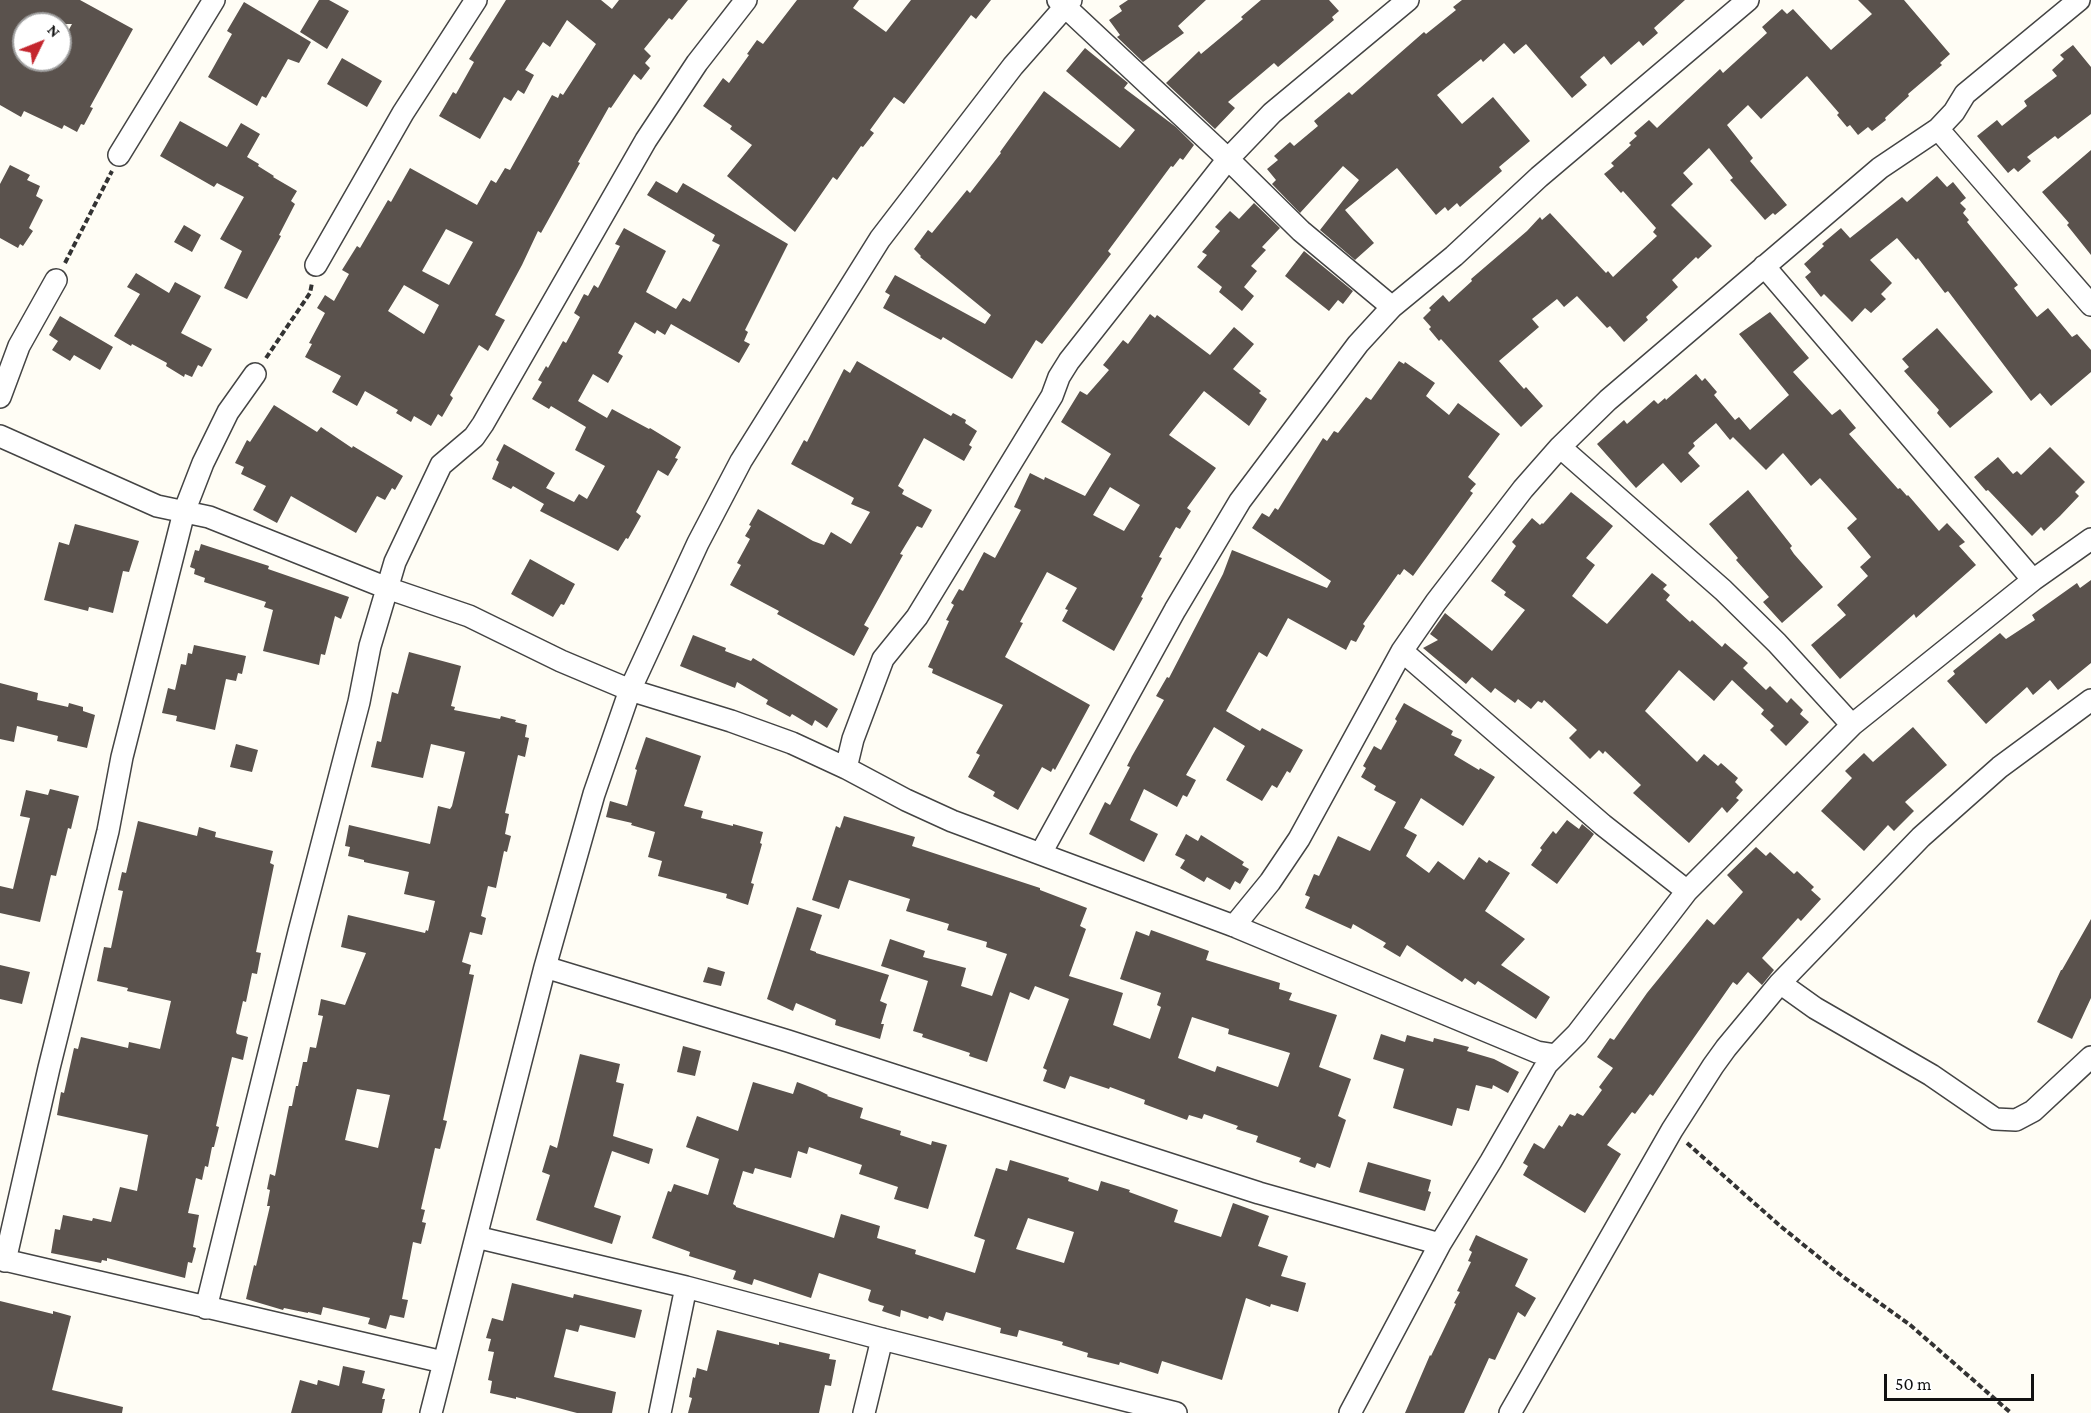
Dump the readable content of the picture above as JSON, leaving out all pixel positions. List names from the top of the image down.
{
  "scale_bar": "50 m",
  "north": "top right"
}
